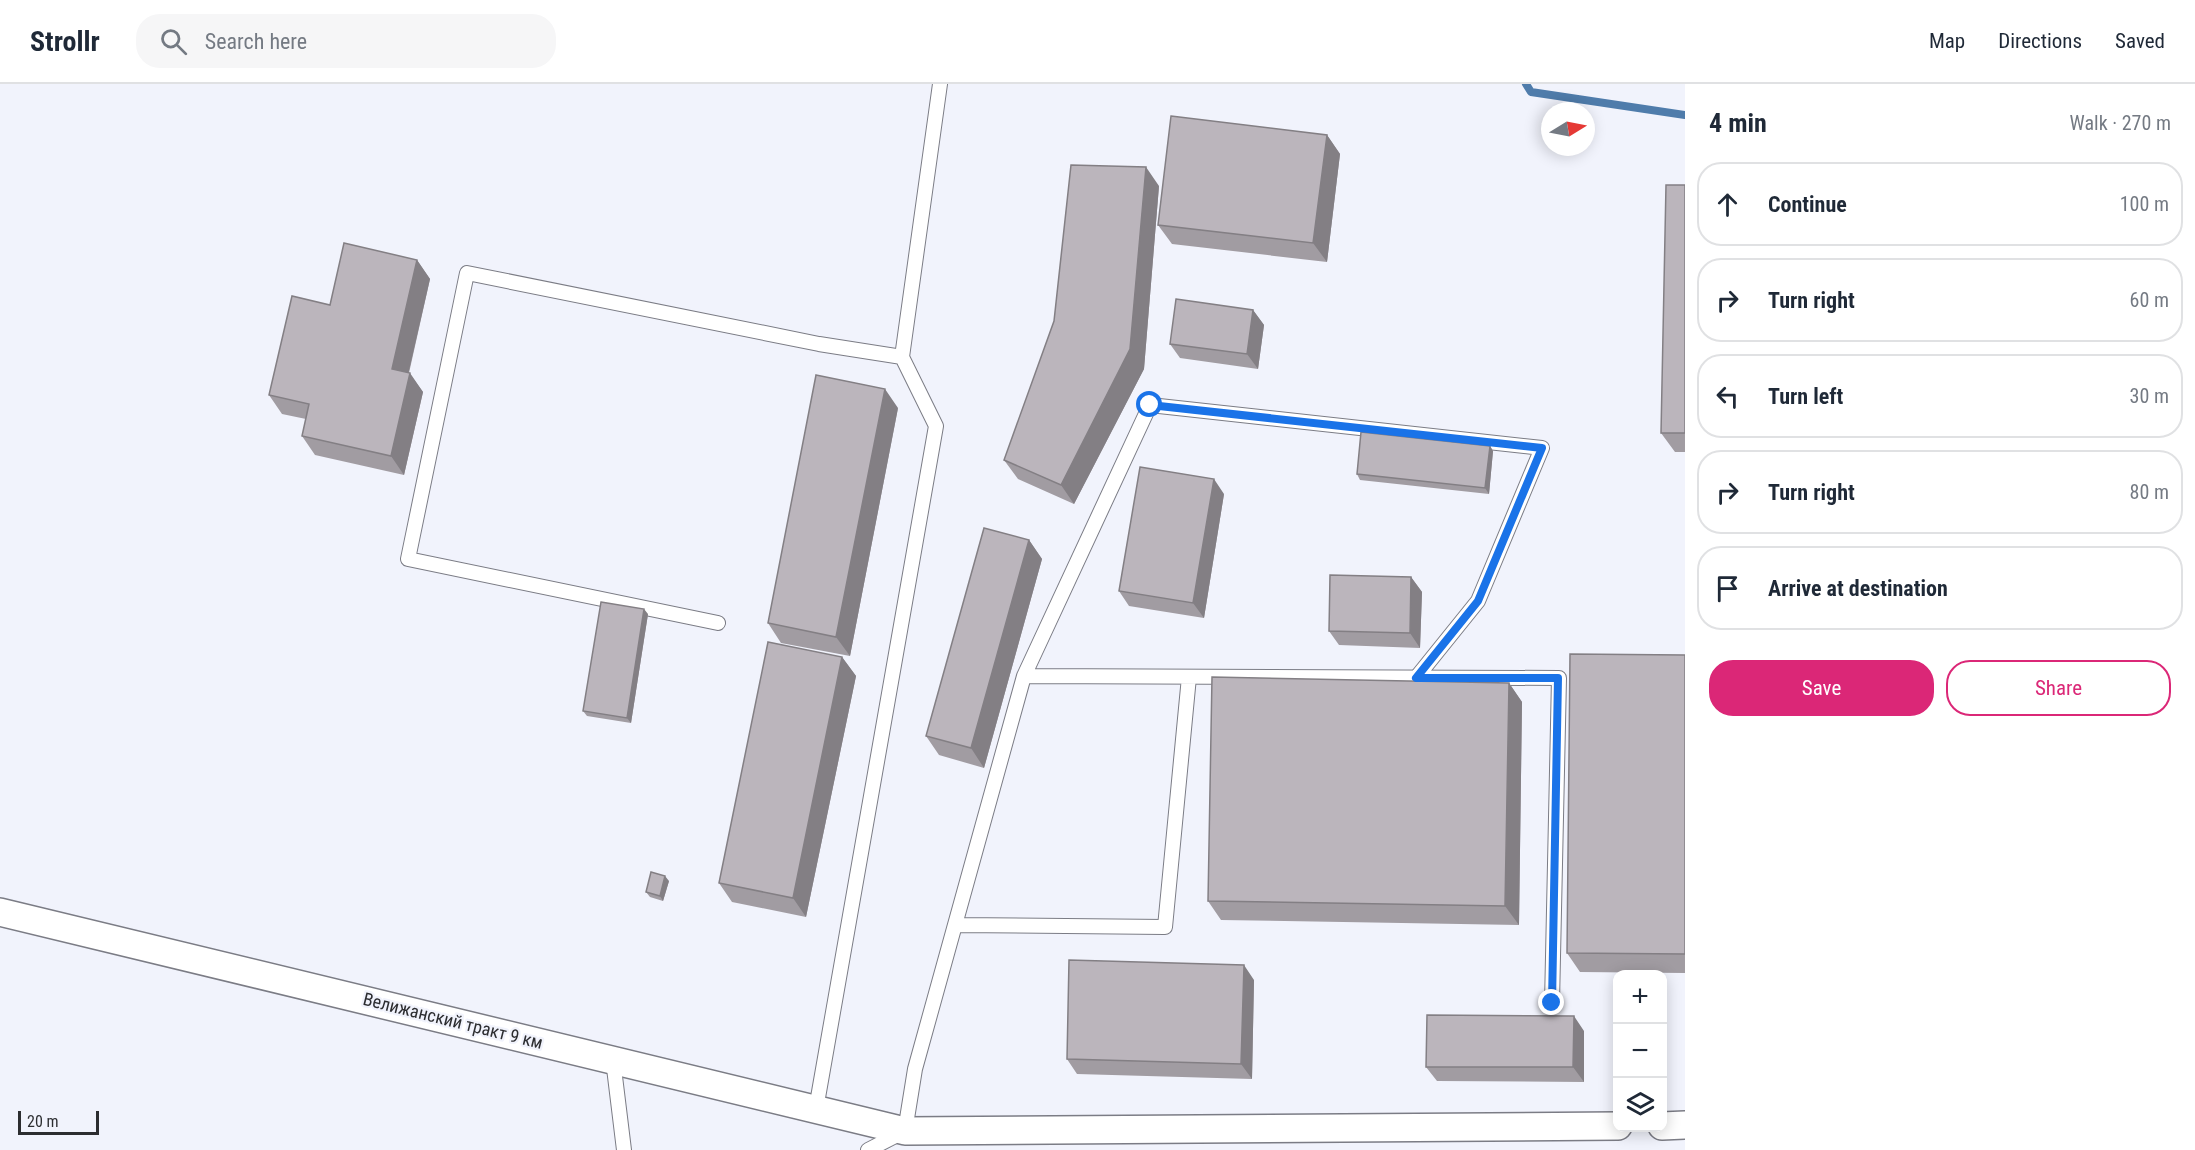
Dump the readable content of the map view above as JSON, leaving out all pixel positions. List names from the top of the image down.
{
  "streets": {
    "street": ["Велижанский тракт 9 км"]
  },
  "scale_bar": "20 m",
  "north": "right",
  "page": {
    "header": "Strollr",
    "search": "Search here",
    "nav": ["Map", "Directions", "Saved"],
    "heading": ["4 min", "Walk · 270 m"],
    "list": [
      ["Continue", "100 m"],
      ["Turn right", "60 m"],
      ["Turn left", "30 m"],
      ["Turn right", "80 m"],
      "Arrive at destination"
    ],
    "buttons": ["Save", "Share"],
    "map_buttons": ["+", "−"],
    "scale": "20 m"
  }
}
